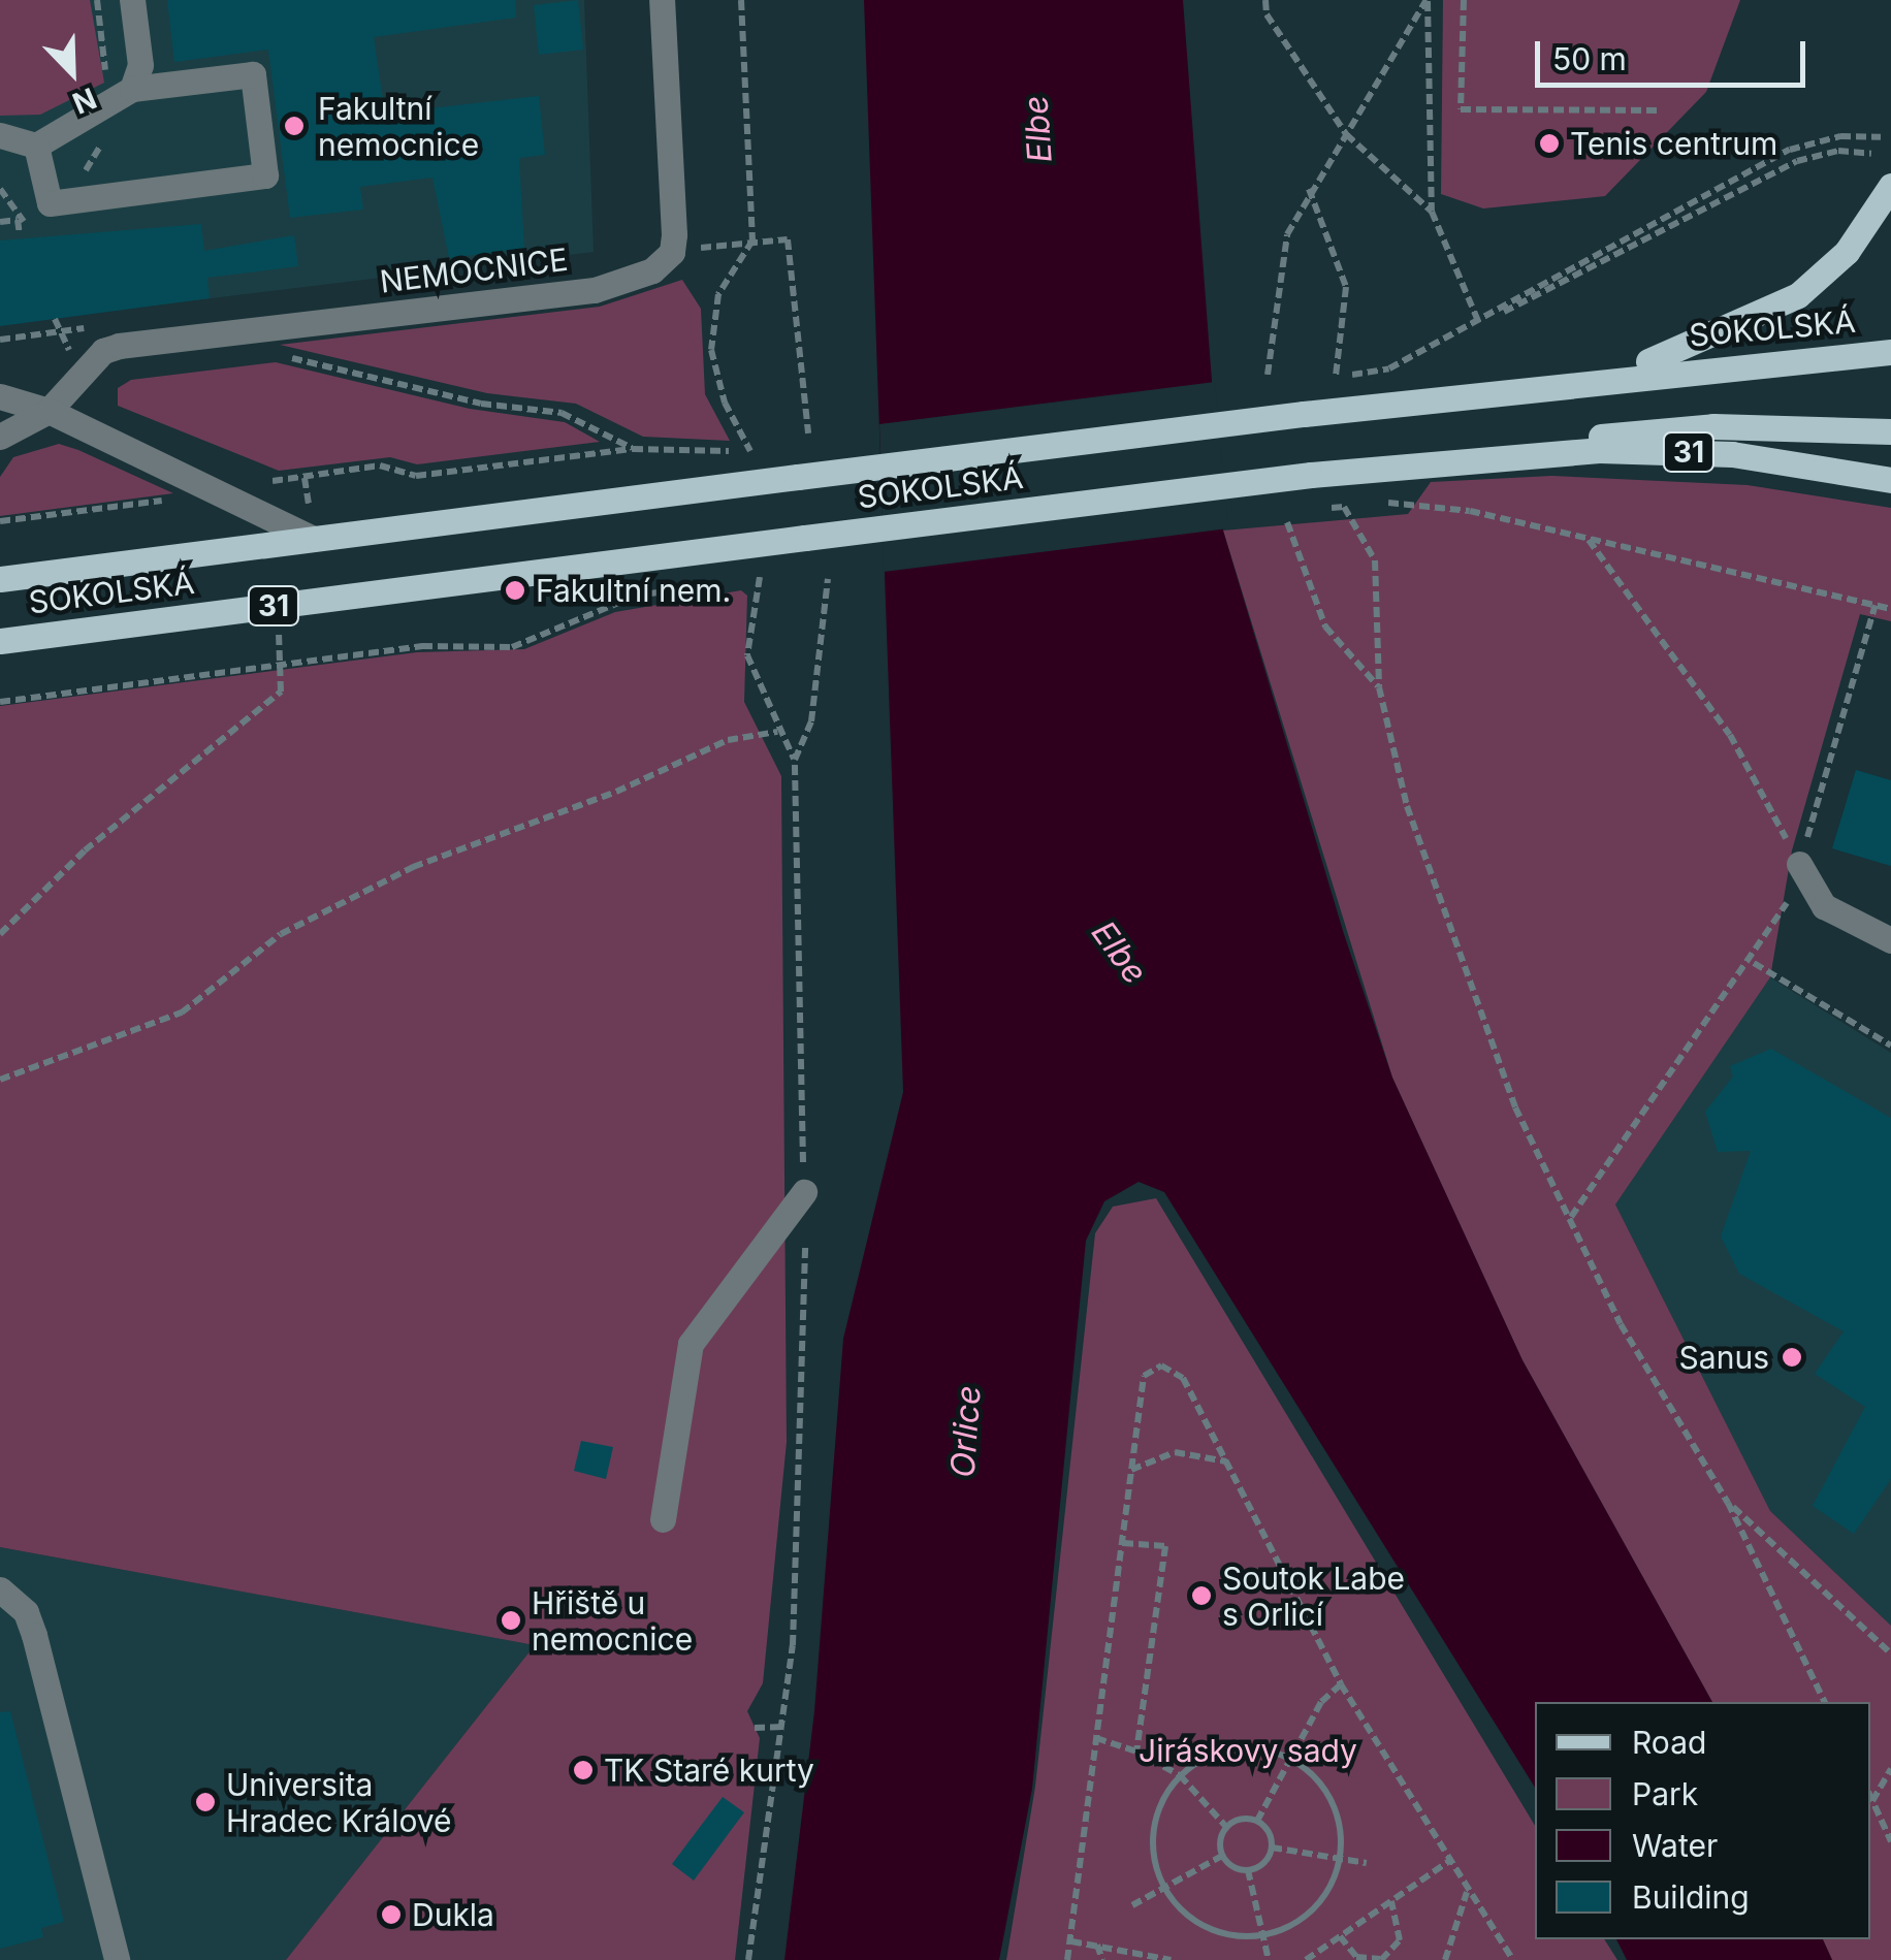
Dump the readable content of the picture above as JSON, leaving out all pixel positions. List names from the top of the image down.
{
  "streets": {
    "main road": ["SOKOLSKÁ", "31"],
    "street": ["NEMOCNICE"]
  },
  "water": ["Elbe", "Orlice"],
  "parks": ["Jiráskovy sady"],
  "places": [
    "Fakultní nemocnice",
    "Tenis centrum",
    "Fakultní nem.",
    "Sanus",
    "Soutok Labe s Orlicí",
    "Hřiště u nemocnice",
    "TK Staré kurty",
    "Universita Hradec Králové",
    "Dukla"
  ],
  "legend": [
    "Road",
    "Park",
    "Water",
    "Building"
  ],
  "scale_bar": "50 m",
  "north": "bottom right"
}
